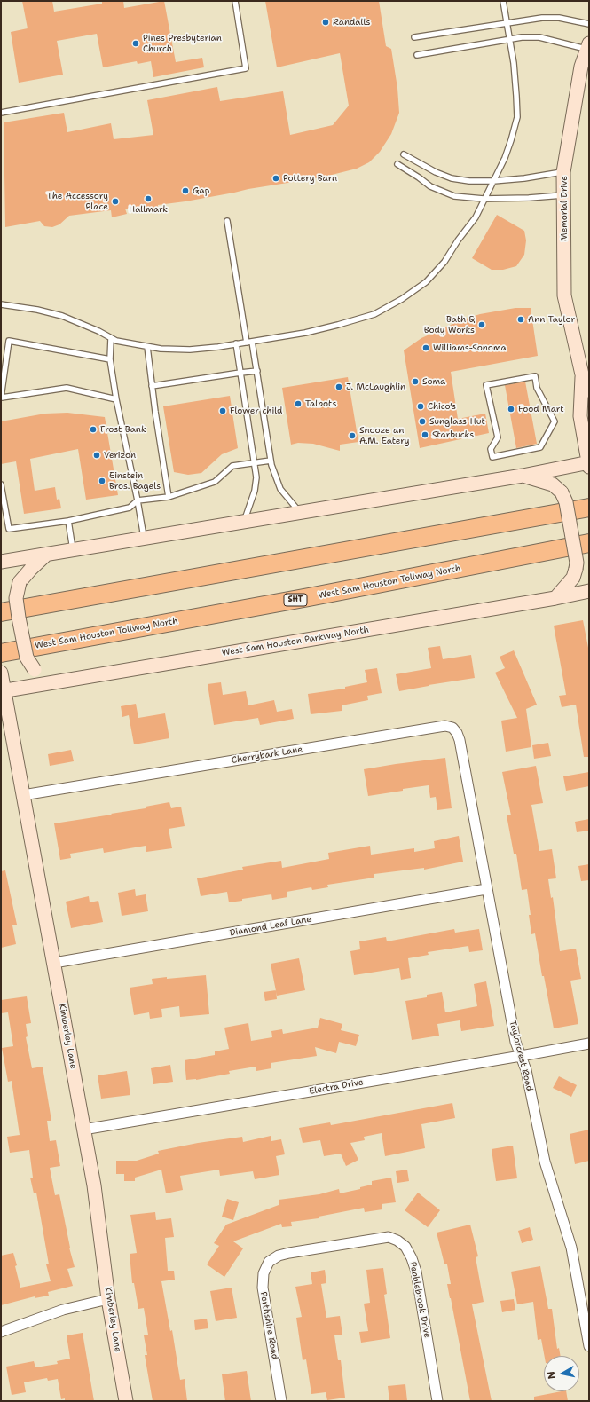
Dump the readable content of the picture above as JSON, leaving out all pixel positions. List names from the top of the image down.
{
  "streets": {
    "highway": ["West Sam Houston Tollway North", "SHT"],
    "main road": ["Memorial Drive", "West Sam Houston Parkway North", "Kimberley Lane"],
    "street": [
      "Cherrybark Lane",
      "Diamond Leaf Lane",
      "Taylorcrest Road",
      "Electra Drive",
      "Pebblebrook Drive",
      "Perthshire Road"
    ]
  },
  "crossings": [
    ["West Sam Houston Parkway North", "Kimberley Lane"],
    ["Cherrybark Lane", "Kimberley Lane"],
    ["Cherrybark Lane", "Taylorcrest Road"],
    ["Diamond Leaf Lane", "Kimberley Lane"],
    ["Diamond Leaf Lane", "Taylorcrest Road"],
    ["Kimberley Lane", "Electra Drive"],
    ["Taylorcrest Road", "Electra Drive"],
    ["Pebblebrook Drive", "Perthshire Road"]
  ],
  "places": [
    "Randalls",
    "Pines Presbyterian Church",
    "Pottery Barn",
    "Gap",
    "Hallmark",
    "The Accessory Place",
    "Ann Taylor",
    "Bath & Body Works",
    "Williams-Sonoma",
    "Soma",
    "J. McLaughlin",
    "Talbots",
    "Chico's",
    "Food Mart",
    "Flower child",
    "Sunglass Hut",
    "Frost Bank",
    "Starbucks",
    "Snooze an A.M. Eatery",
    "Verizon",
    "Einstein Bros. Bagels"
  ],
  "north": "left"
}
